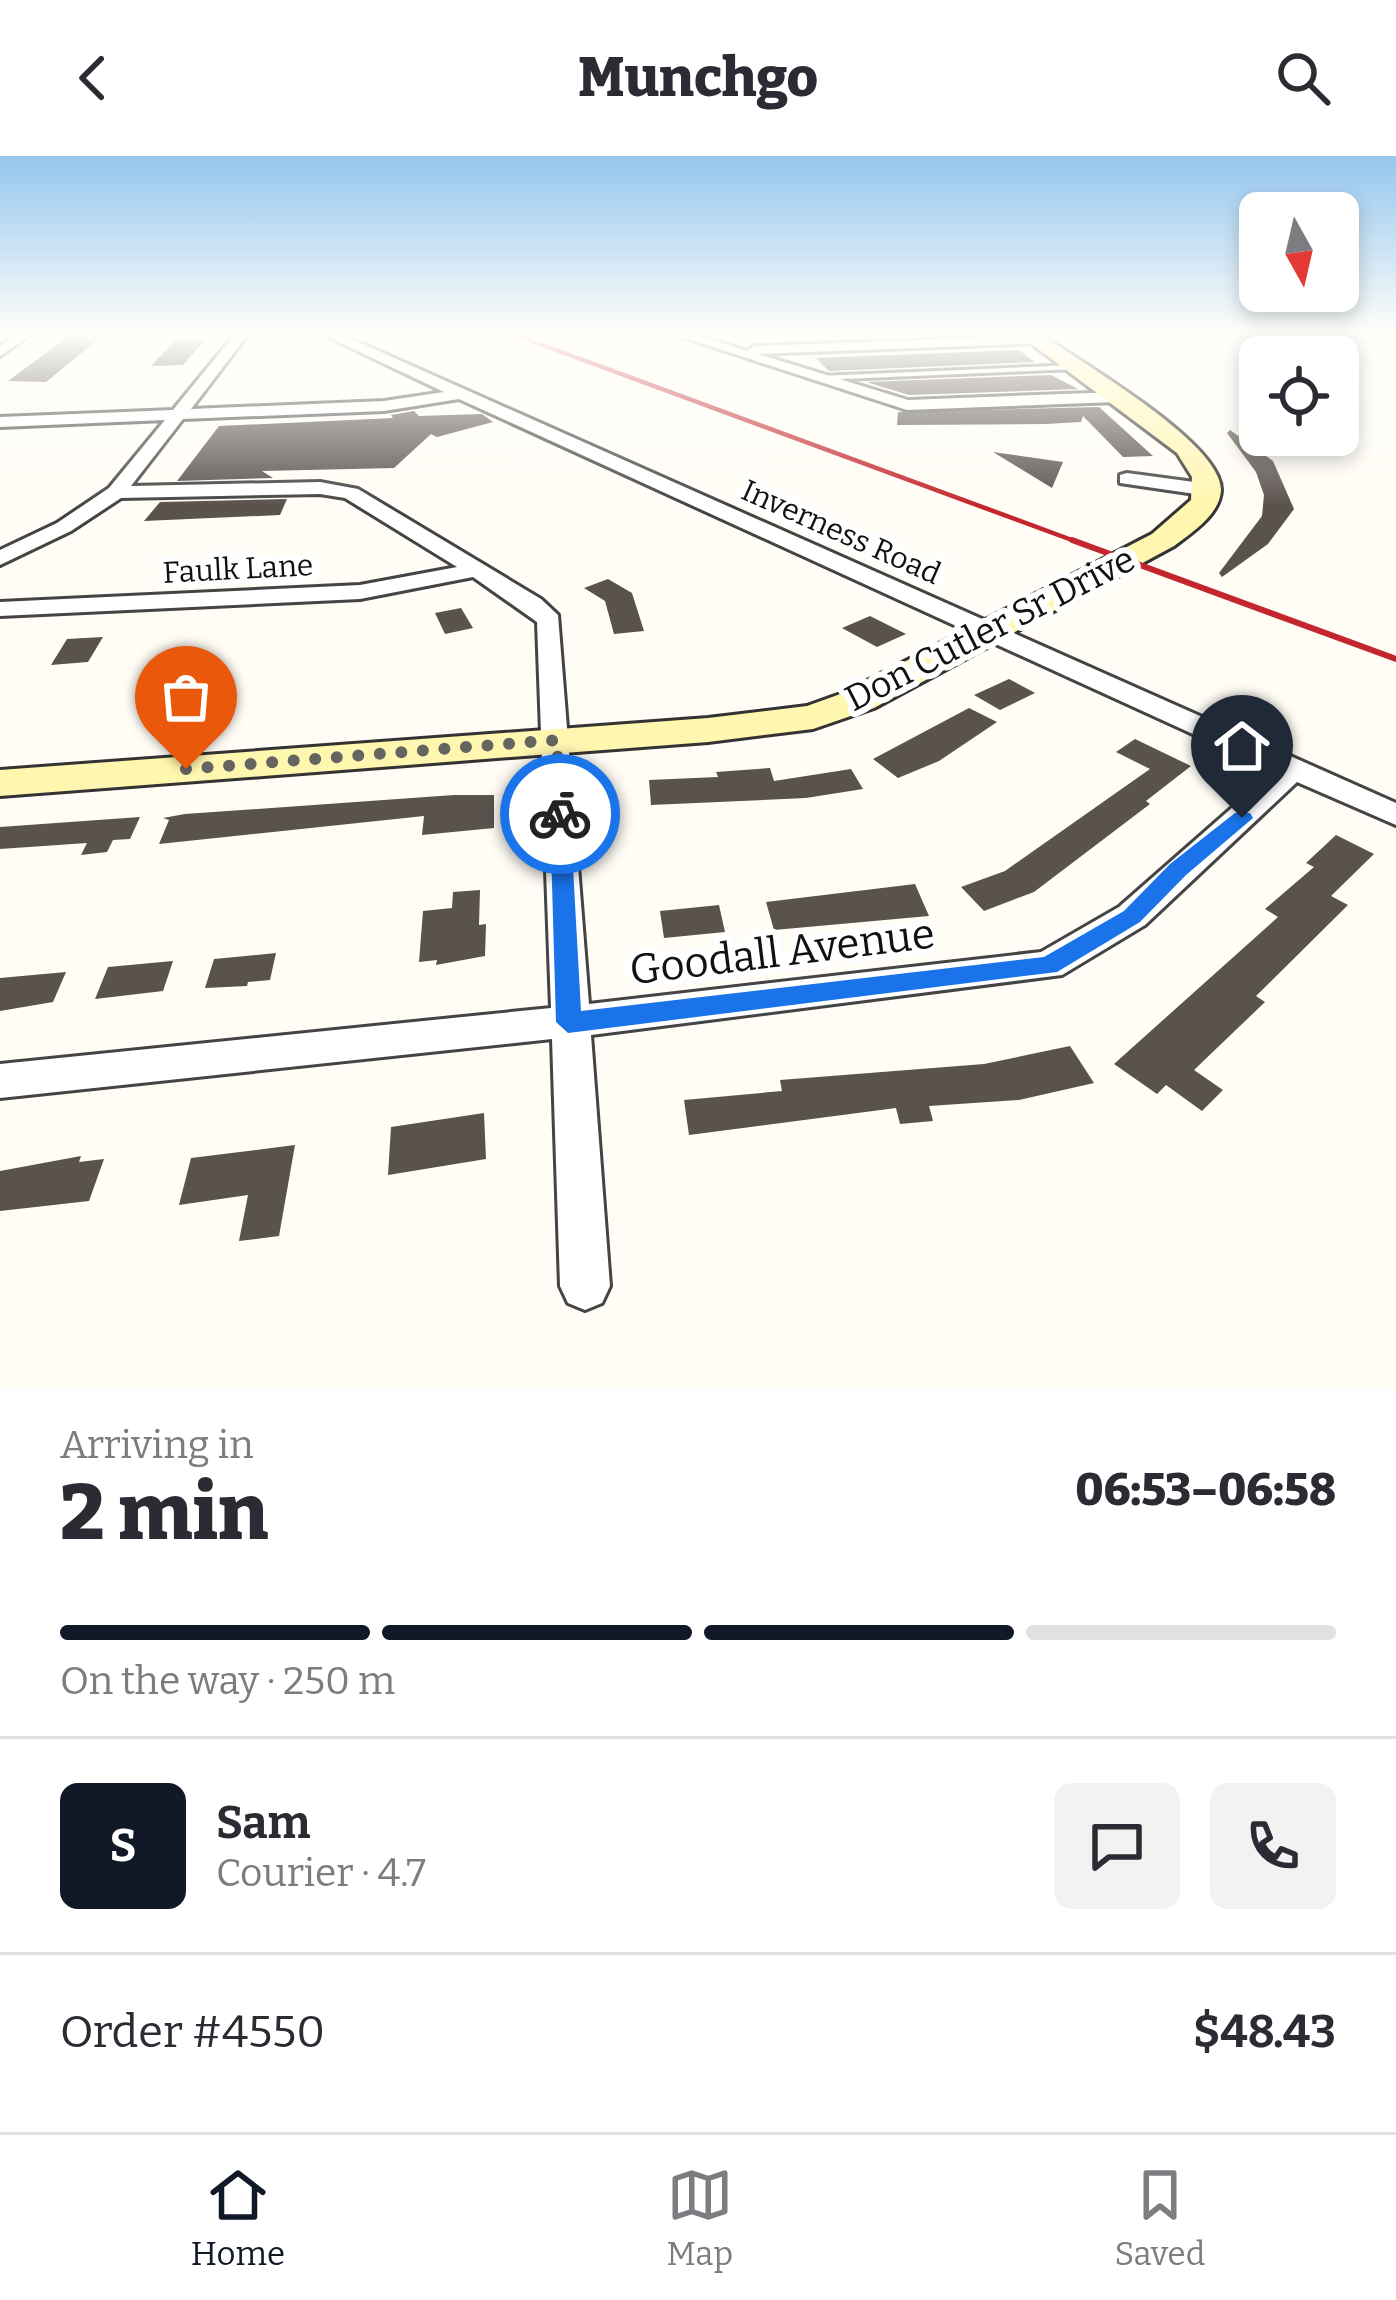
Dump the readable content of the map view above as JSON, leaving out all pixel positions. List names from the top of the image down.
{
  "streets": {
    "street": [
      "Inverness Road",
      "Faulk Lane",
      "Don Cutler Sr Drive",
      "Goodall Avenue"
    ]
  },
  "crossings": [
    ["Inverness Road", "Don Cutler Sr Drive"],
    ["Inverness Road", "Goodall Avenue"]
  ],
  "north": "bottom",
  "page": {
    "header": "Munchgo",
    "heading": ["2 min", "Arriving in", "06:53–06:58"],
    "panel": [
      "Sam",
      "Courier · 4.7",
      "Order #4550",
      "$48.43"
    ],
    "bar": "On the way · 250 m",
    "round": "S",
    "tabs": ["Home", "Map", "Saved"]
  }
}
